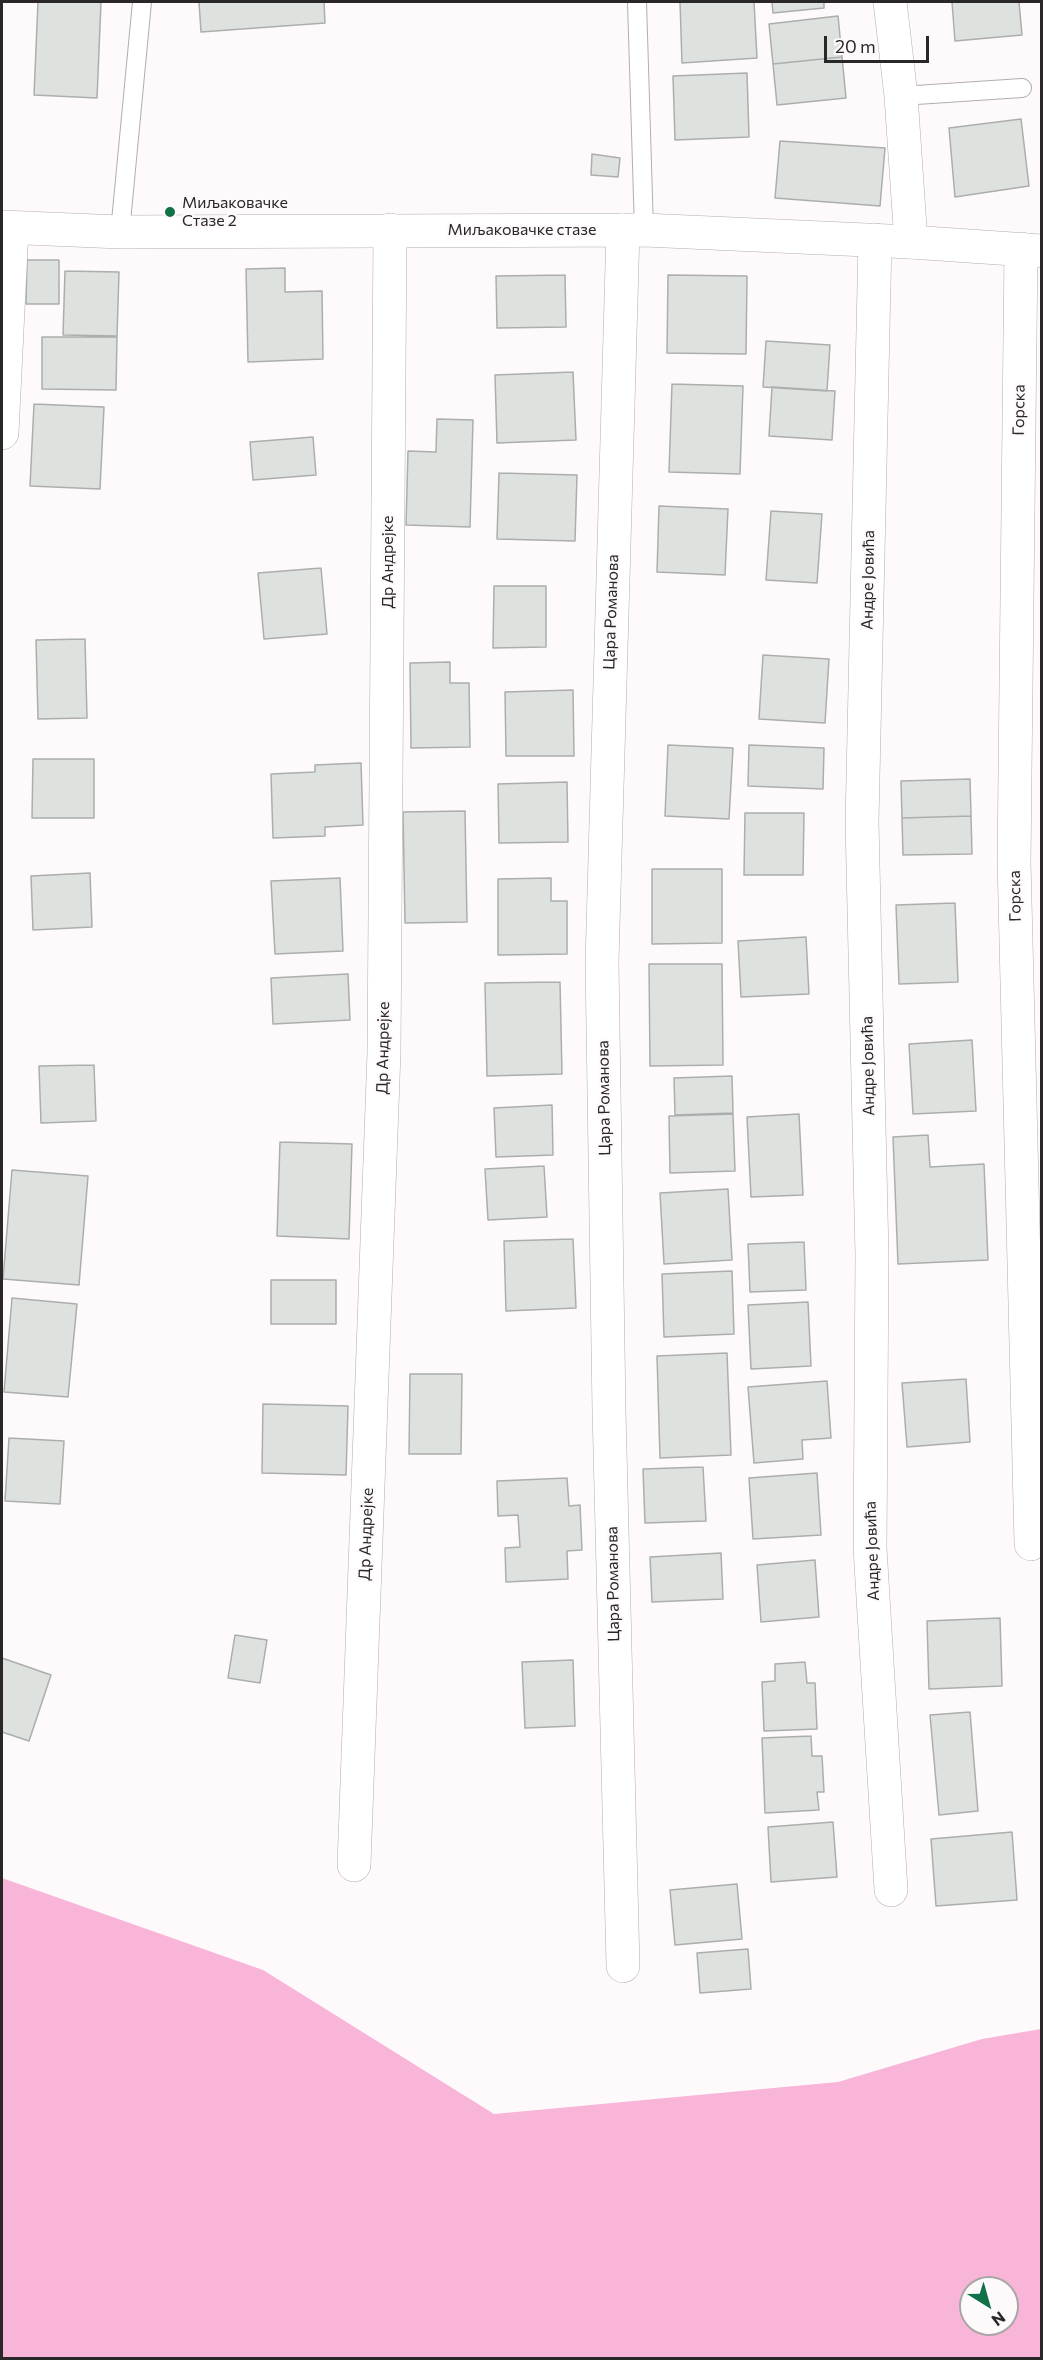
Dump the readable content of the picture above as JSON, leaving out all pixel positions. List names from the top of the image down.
{
  "streets": {
    "street": [
      "Миљаковачке стазе",
      "Горска",
      "Др Андрејке",
      "Андре Јовића",
      "Цара Романова"
    ]
  },
  "crossings": [
    ["Миљаковачке стазе", "Горска"],
    ["Миљаковачке стазе", "Др Андрејке"],
    ["Миљаковачке стазе", "Андре Јовића"],
    ["Миљаковачке стазе", "Цара Романова"]
  ],
  "places": ["Миљаковачке Стазе 2"],
  "scale_bar": "20 m",
  "north": "bottom right"
}
